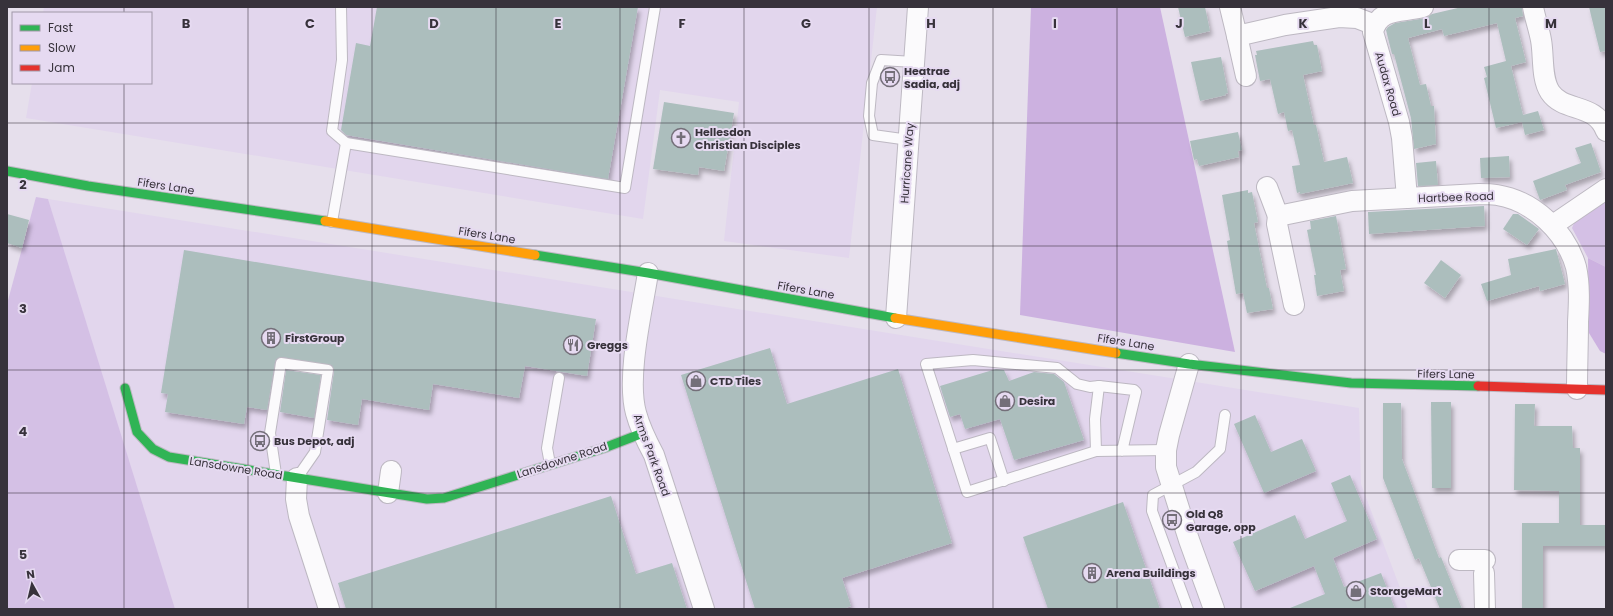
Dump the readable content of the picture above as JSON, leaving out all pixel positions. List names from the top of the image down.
{
  "streets": {
    "street": [
      "Audax Road",
      "Hurricane Way",
      "Fifers Lane",
      "Hartbee Road",
      "Arms Park Road",
      "Lansdowne Road"
    ]
  },
  "crossings": [
    ["Audax Road", "Hartbee Road"],
    ["Hurricane Way", "Fifers Lane"],
    ["Fifers Lane", "Hartbee Road"],
    ["Fifers Lane", "Arms Park Road"],
    ["Arms Park Road", "Lansdowne Road"]
  ],
  "places": {
    "bus stop": ["Heatrae Sadia, adj", "Bus Depot, adj", "Old Q8 Garage, opp"],
    "church": ["Hellesdon Christian Disciples"],
    "building": ["FirstGroup", "Arena Buildings"],
    "restaurant": ["Greggs"],
    "shop": ["CTD Tiles", "Desira", "StorageMart"]
  },
  "legend": ["Fast", "Slow", "Jam"],
  "north": "top",
  "grid": {
    "columns": [
      "B",
      "C",
      "D",
      "E",
      "F",
      "G",
      "H",
      "I",
      "J",
      "K",
      "L",
      "M"
    ],
    "rows": [
      "2",
      "3",
      "4",
      "5"
    ]
  }
}
